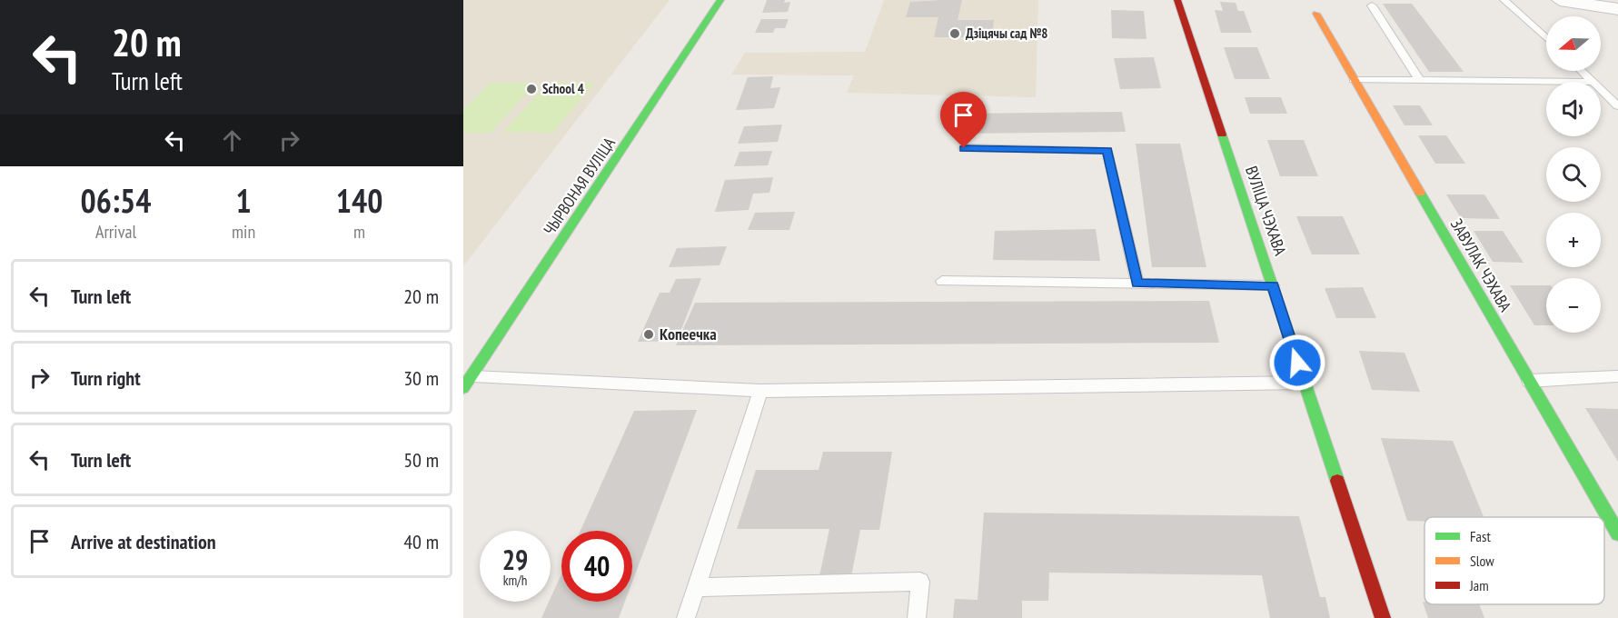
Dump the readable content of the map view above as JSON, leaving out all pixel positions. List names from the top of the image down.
{
  "streets": {
    "street": ["ЧЫРВОНАЯ ВУЛІЦА", "ВУЛІЦА ЧЭХАВА", "ЗАВУЛАК ЧЭХАВА"]
  },
  "places": ["Дзіцячы сад №8", "School 4", "Копеечка"],
  "legend": ["Fast", "Slow", "Jam"],
  "north": "left",
  "page": {
    "turn": ["20 m", "Turn left"],
    "map_buttons": ["+", "−"],
    "eta": [
      "06:54",
      "Arrival",
      "1",
      "min",
      "140",
      "m"
    ],
    "list": [
      {
        "name": "Turn left",
        "value": "20 m"
      },
      {
        "name": "Turn right",
        "value": "30 m"
      },
      {
        "name": "Turn left",
        "value": "50 m"
      },
      {
        "name": "Arrive at destination",
        "value": "40 m"
      }
    ],
    "speed": "29 km/h",
    "limit": "40"
  }
}
